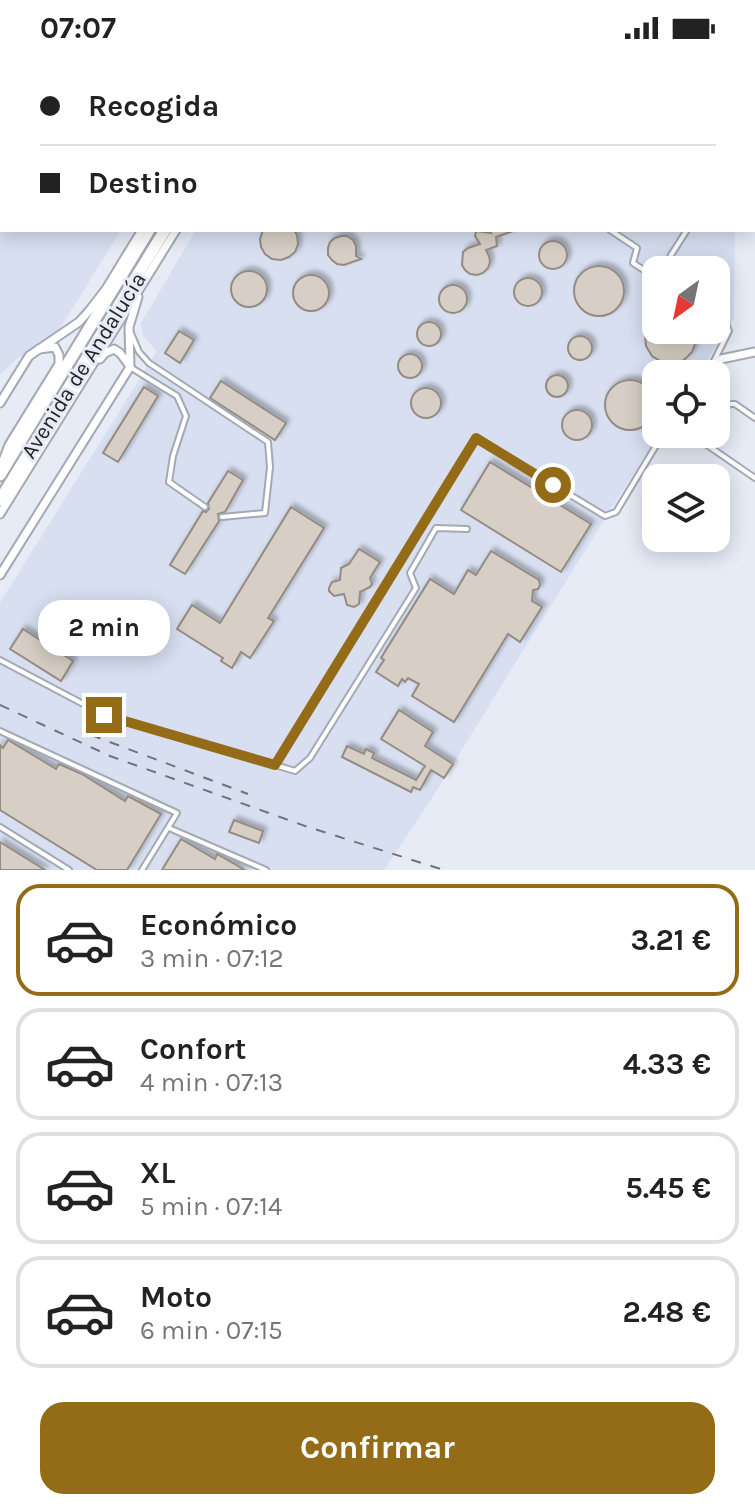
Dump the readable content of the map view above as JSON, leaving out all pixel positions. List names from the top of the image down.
{
  "streets": {
    "main road": ["Avenida de Andalucía"]
  },
  "north": "bottom left",
  "page": {
    "status": "07:07",
    "banner": ["Recogida", "Destino"],
    "bubble": "2 min",
    "list": [
      {
        "name": "Económico",
        "note": "3 min · 07:12",
        "value": "3.21 €"
      },
      {
        "name": "Confort",
        "note": "4 min · 07:13",
        "value": "4.33 €"
      },
      {
        "name": "XL",
        "note": "5 min · 07:14",
        "value": "5.45 €"
      },
      {
        "name": "Moto",
        "note": "6 min · 07:15",
        "value": "2.48 €"
      }
    ],
    "buttons": "Confirmar"
  }
}
